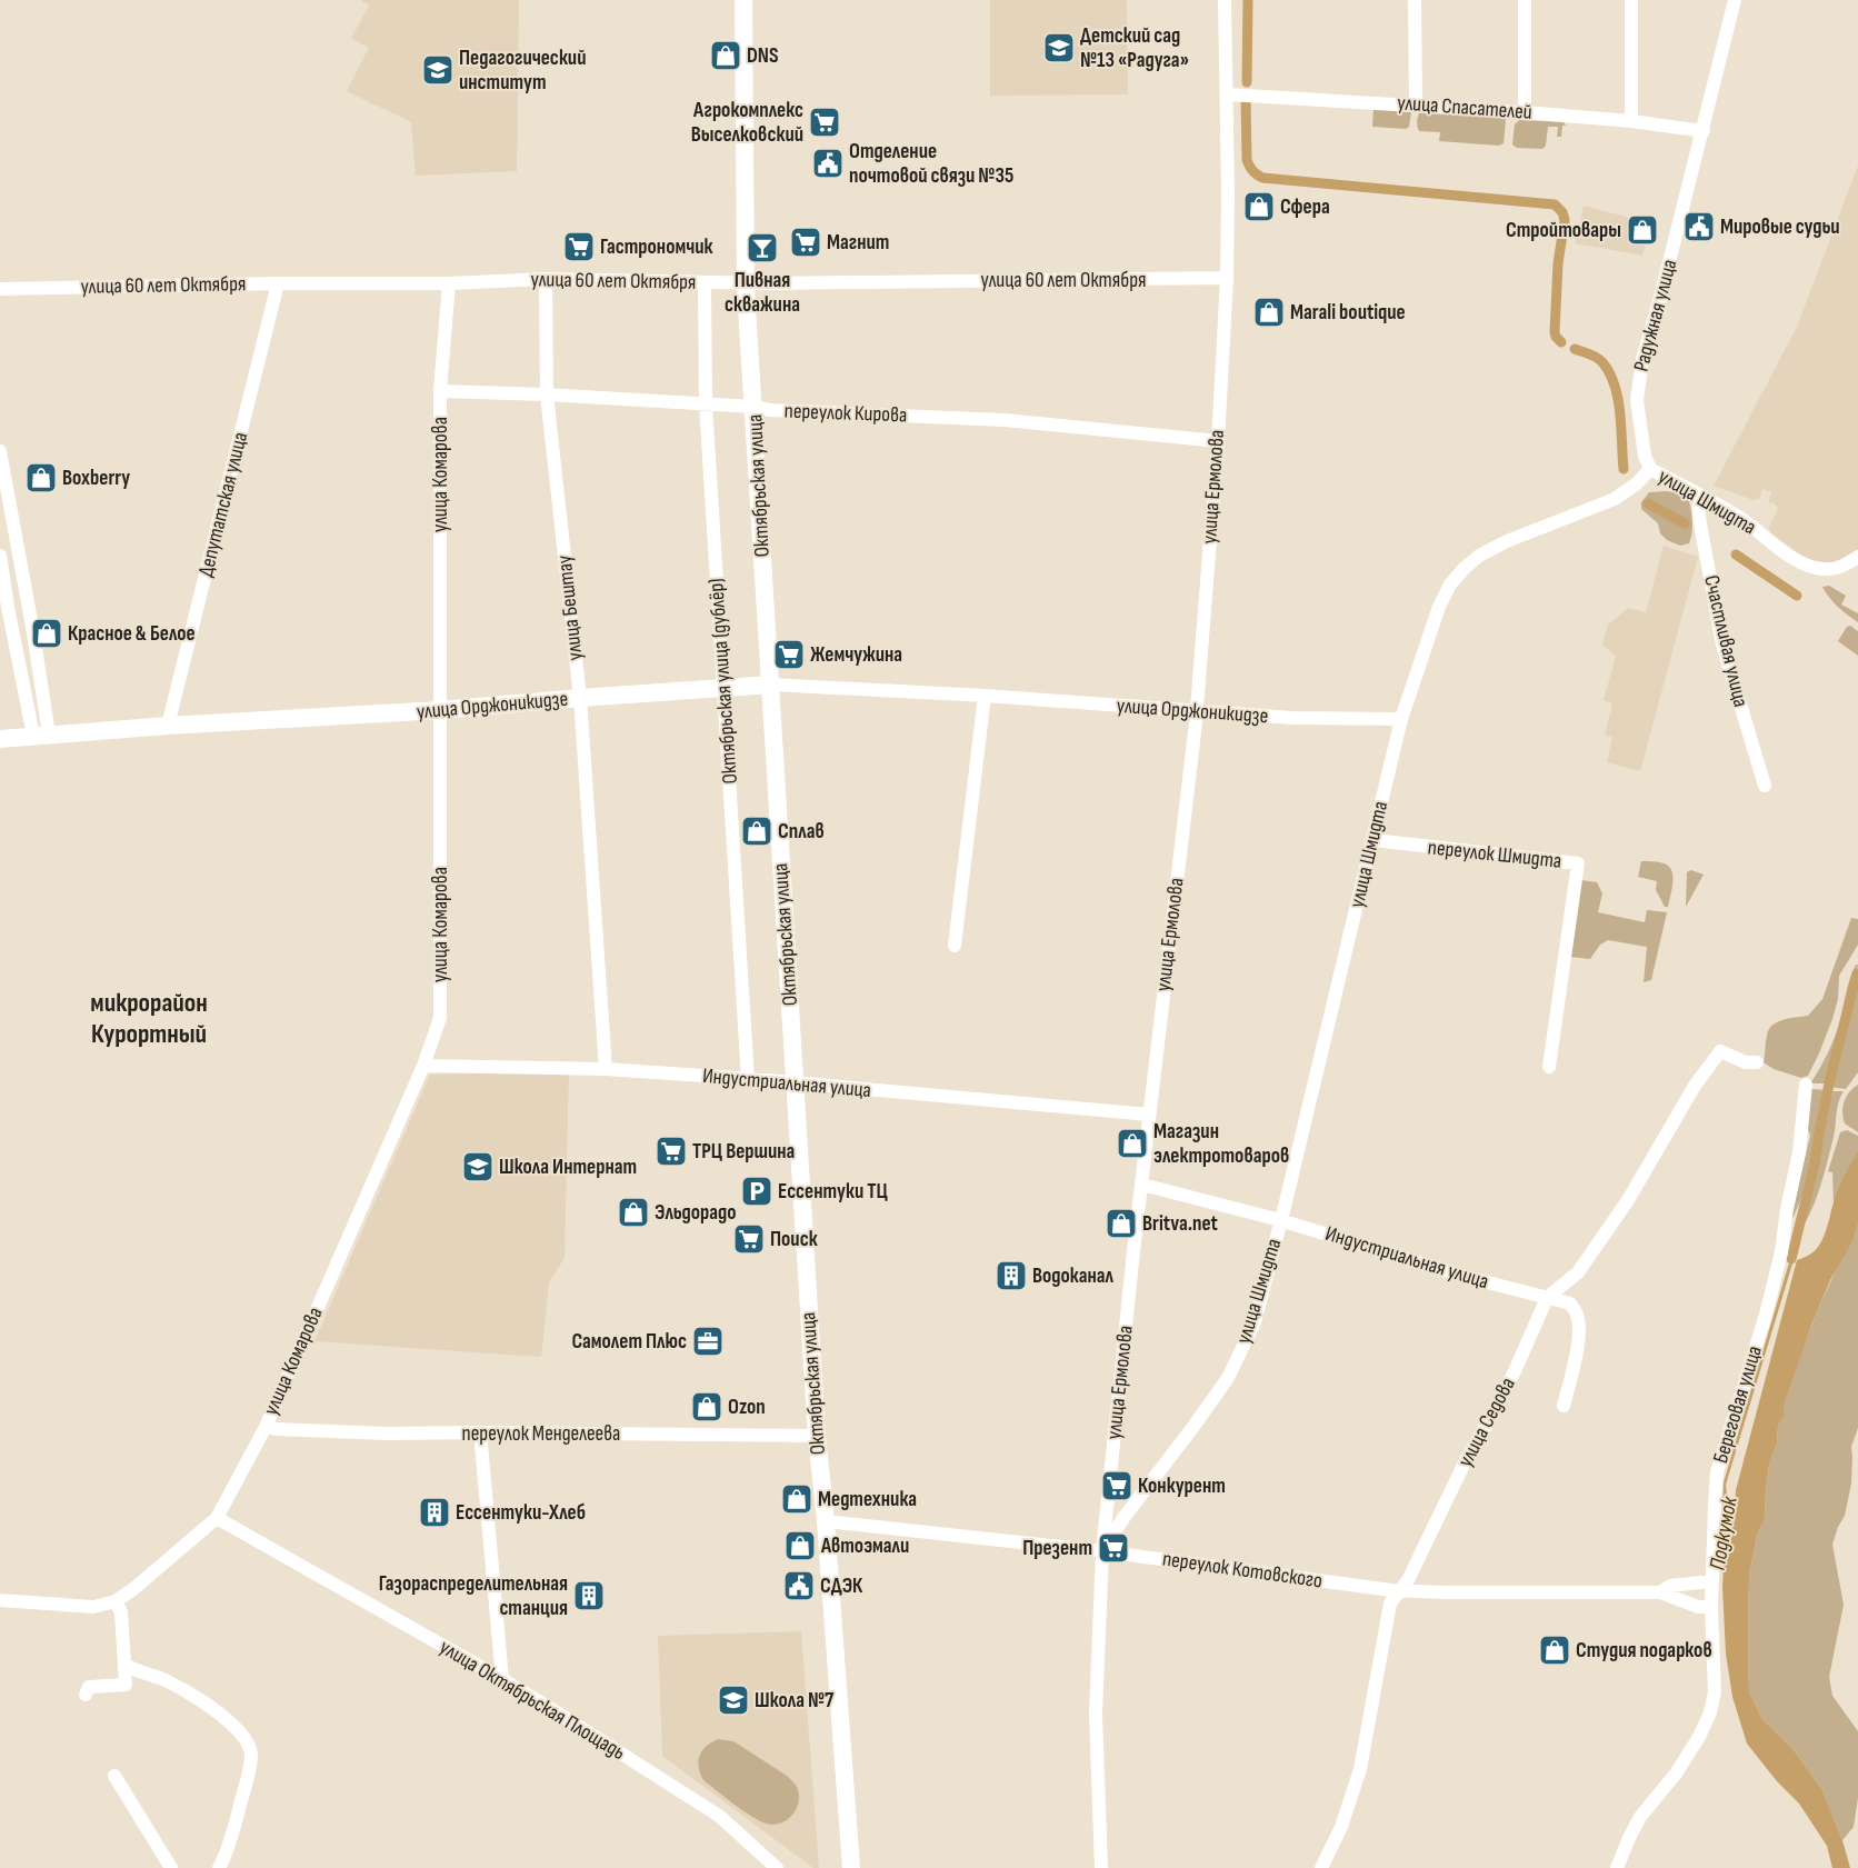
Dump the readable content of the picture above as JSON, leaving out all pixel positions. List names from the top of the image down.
{
  "streets": {
    "main road": ["Октябрьская улица", "улица Орджоникидзе"],
    "street": [
      "улица Спасателей",
      "улица 60 лет Октября",
      "Радужная улица",
      "переулок Кирова",
      "улица Комарова",
      "улица Ермолова",
      "улица Шмидта",
      "Депутатская улица",
      "улица Бештау",
      "Счастливая улица",
      "Октябрьская улица (дублёр)",
      "переулок Шмидта",
      "Индустриальная улица",
      "Береговая улица",
      "улица Седова",
      "переулок Менделеева",
      "переулок Котовского",
      "улица Октябрьская Площадь"
    ]
  },
  "crossings": [
    ["улица Спасателей", "Радужная улица"],
    ["улица Спасателей", "улица Ермолова"],
    ["улица 60 лет Октября", "улица Комарова"],
    ["улица 60 лет Октября", "Октябрьская улица"],
    ["улица 60 лет Октября", "улица Ермолова"],
    ["улица 60 лет Октября", "Депутатская улица"],
    ["улица 60 лет Октября", "улица Бештау"],
    ["улица 60 лет Октября", "Октябрьская улица (дублёр)"],
    ["Радужная улица", "улица Шмидта"],
    ["переулок Кирова", "улица Комарова"],
    ["переулок Кирова", "Октябрьская улица"],
    ["переулок Кирова", "улица Ермолова"],
    ["переулок Кирова", "улица Бештау"],
    ["переулок Кирова", "Октябрьская улица (дублёр)"],
    ["улица Комарова", "улица Орджоникидзе"],
    ["улица Комарова", "Индустриальная улица"],
    ["улица Комарова", "переулок Менделеева"],
    ["улица Комарова", "улица Октябрьская Площадь"],
    ["Октябрьская улица", "улица Орджоникидзе"],
    ["Октябрьская улица", "Индустриальная улица"],
    ["Октябрьская улица", "переулок Менделеева"],
    ["Октябрьская улица", "переулок Котовского"],
    ["улица Ермолова", "улица Шмидта"],
    ["улица Ермолова", "улица Орджоникидзе"],
    ["улица Ермолова", "Индустриальная улица"],
    ["улица Ермолова", "переулок Котовского"],
    ["улица Шмидта", "Счастливая улица"],
    ["улица Шмидта", "улица Орджоникидзе"],
    ["улица Шмидта", "переулок Шмидта"],
    ["улица Шмидта", "Индустриальная улица"],
    ["улица Шмидта", "переулок Котовского"],
    ["Депутатская улица", "улица Орджоникидзе"],
    ["улица Бештау", "улица Орджоникидзе"],
    ["улица Бештау", "Индустриальная улица"],
    ["Октябрьская улица (дублёр)", "улица Орджоникидзе"],
    ["Октябрьская улица (дублёр)", "Индустриальная улица"],
    ["Индустриальная улица", "улица Седова"],
    ["Береговая улица", "переулок Котовского"],
    ["улица Седова", "переулок Котовского"]
  ],
  "districts": ["микрорайон Курортный"],
  "water": ["Подкумок"],
  "places": {
    "school or university": [
      "Детский сад №13 «Радуга»",
      "Педагогический институт",
      "Школа Интернат",
      "Школа №7"
    ],
    "shop": [
      "DNS",
      "Сфера",
      "Стройтовары",
      "Marali boutique",
      "Boxberry",
      "Красное & Белое",
      "Сплав",
      "Магазин электротоваров",
      "Эльдорадо",
      "Britva.net",
      "Ozon",
      "Медтехника",
      "Автоэмали",
      "Студия подарков"
    ],
    "supermarket": [
      "Агрокомплекс Выселковский",
      "Магнит",
      "Гастрономчик",
      "Жемчужина",
      "ТРЦ Вершина",
      "Поиск",
      "Конкурент",
      "Презент"
    ],
    "public building": ["Отделение почтовой связи №35", "Мировые судьи", "СДЭК"],
    "bar": ["Пивная скважина"],
    "parking": ["Ессентуки ТЦ"],
    "building": ["Водоканал", "Ессентуки-Хлеб", "Газораспределительная станция"],
    "office": ["Самолет Плюс"]
  }
}
